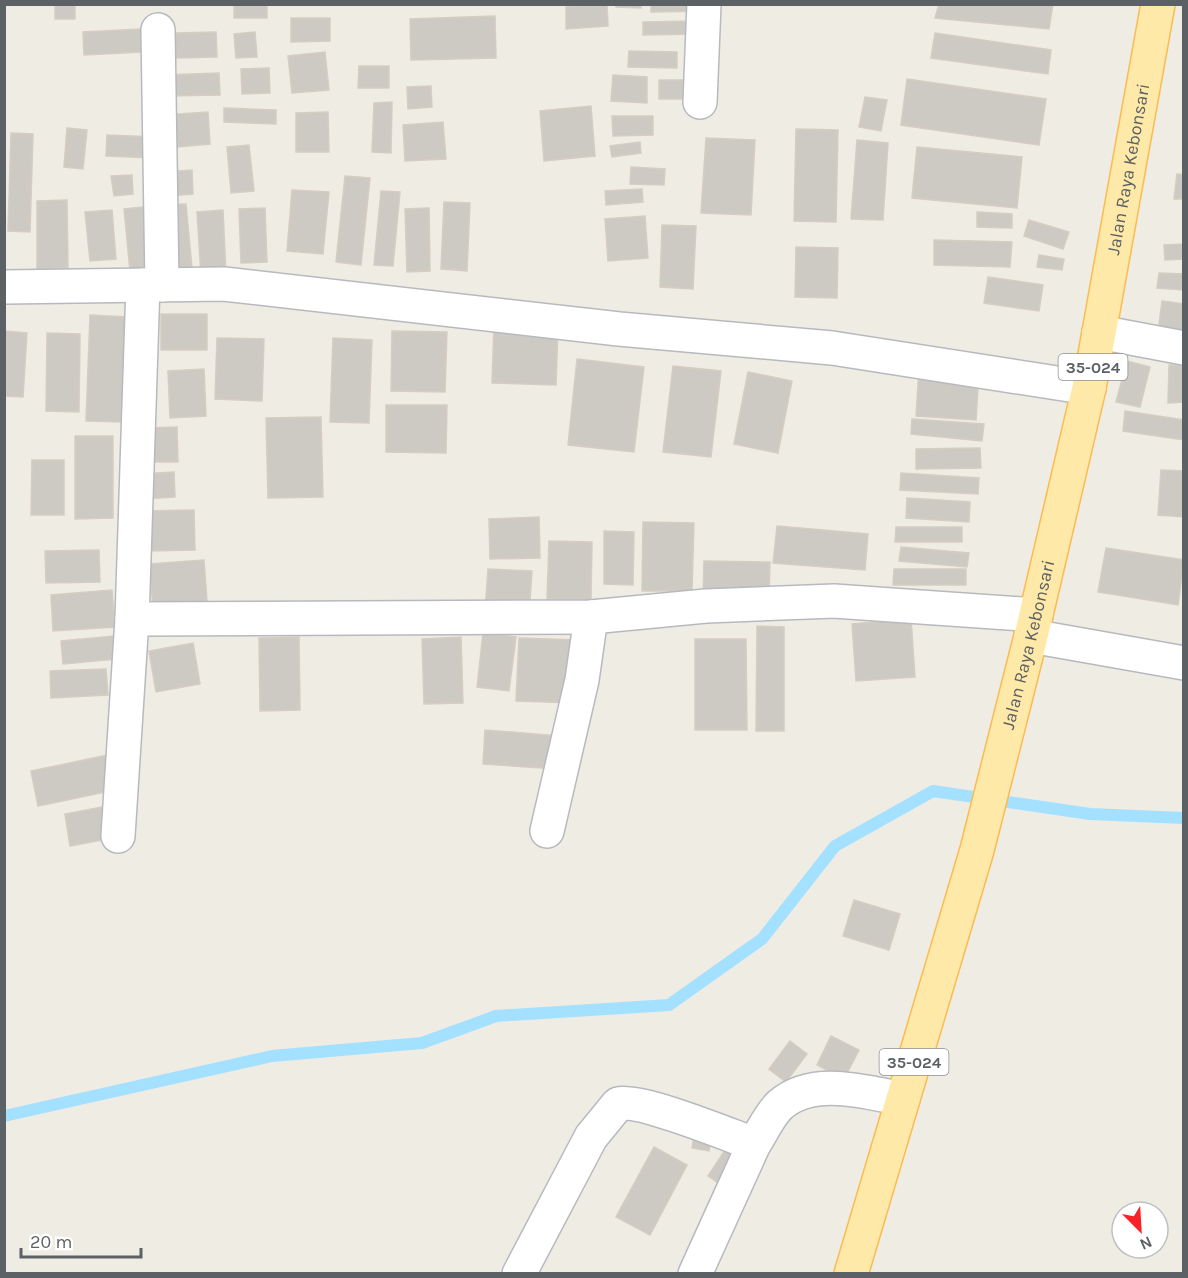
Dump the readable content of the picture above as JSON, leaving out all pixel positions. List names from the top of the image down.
{
  "streets": {
    "main road": ["Jalan Raya Kebonsari", "35-024"]
  },
  "scale_bar": "20 m",
  "north": "bottom right"
}
